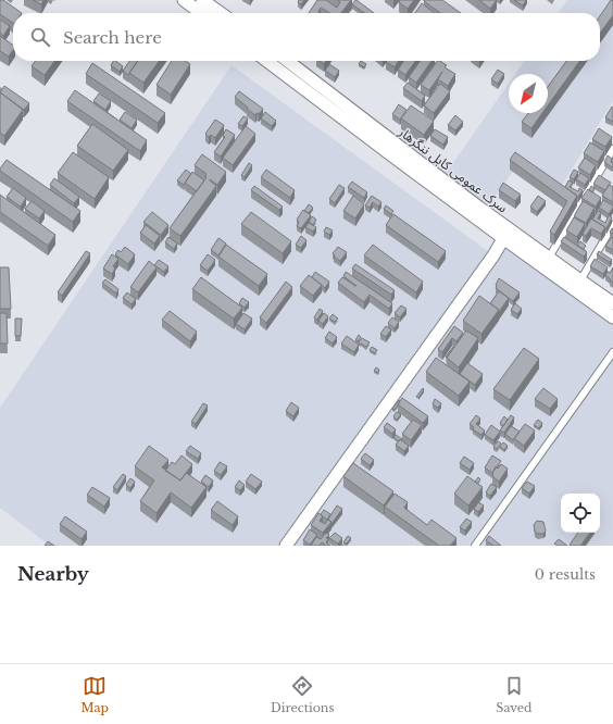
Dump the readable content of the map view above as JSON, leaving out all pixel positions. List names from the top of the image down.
{
  "streets": {
    "highway": ["سرک عمومی کابل ننگرهار"]
  },
  "north": "bottom left",
  "page": {
    "search": "Search here",
    "heading": ["Nearby", "0 results"],
    "nav": ["Map", "Directions", "Saved"]
  }
}
